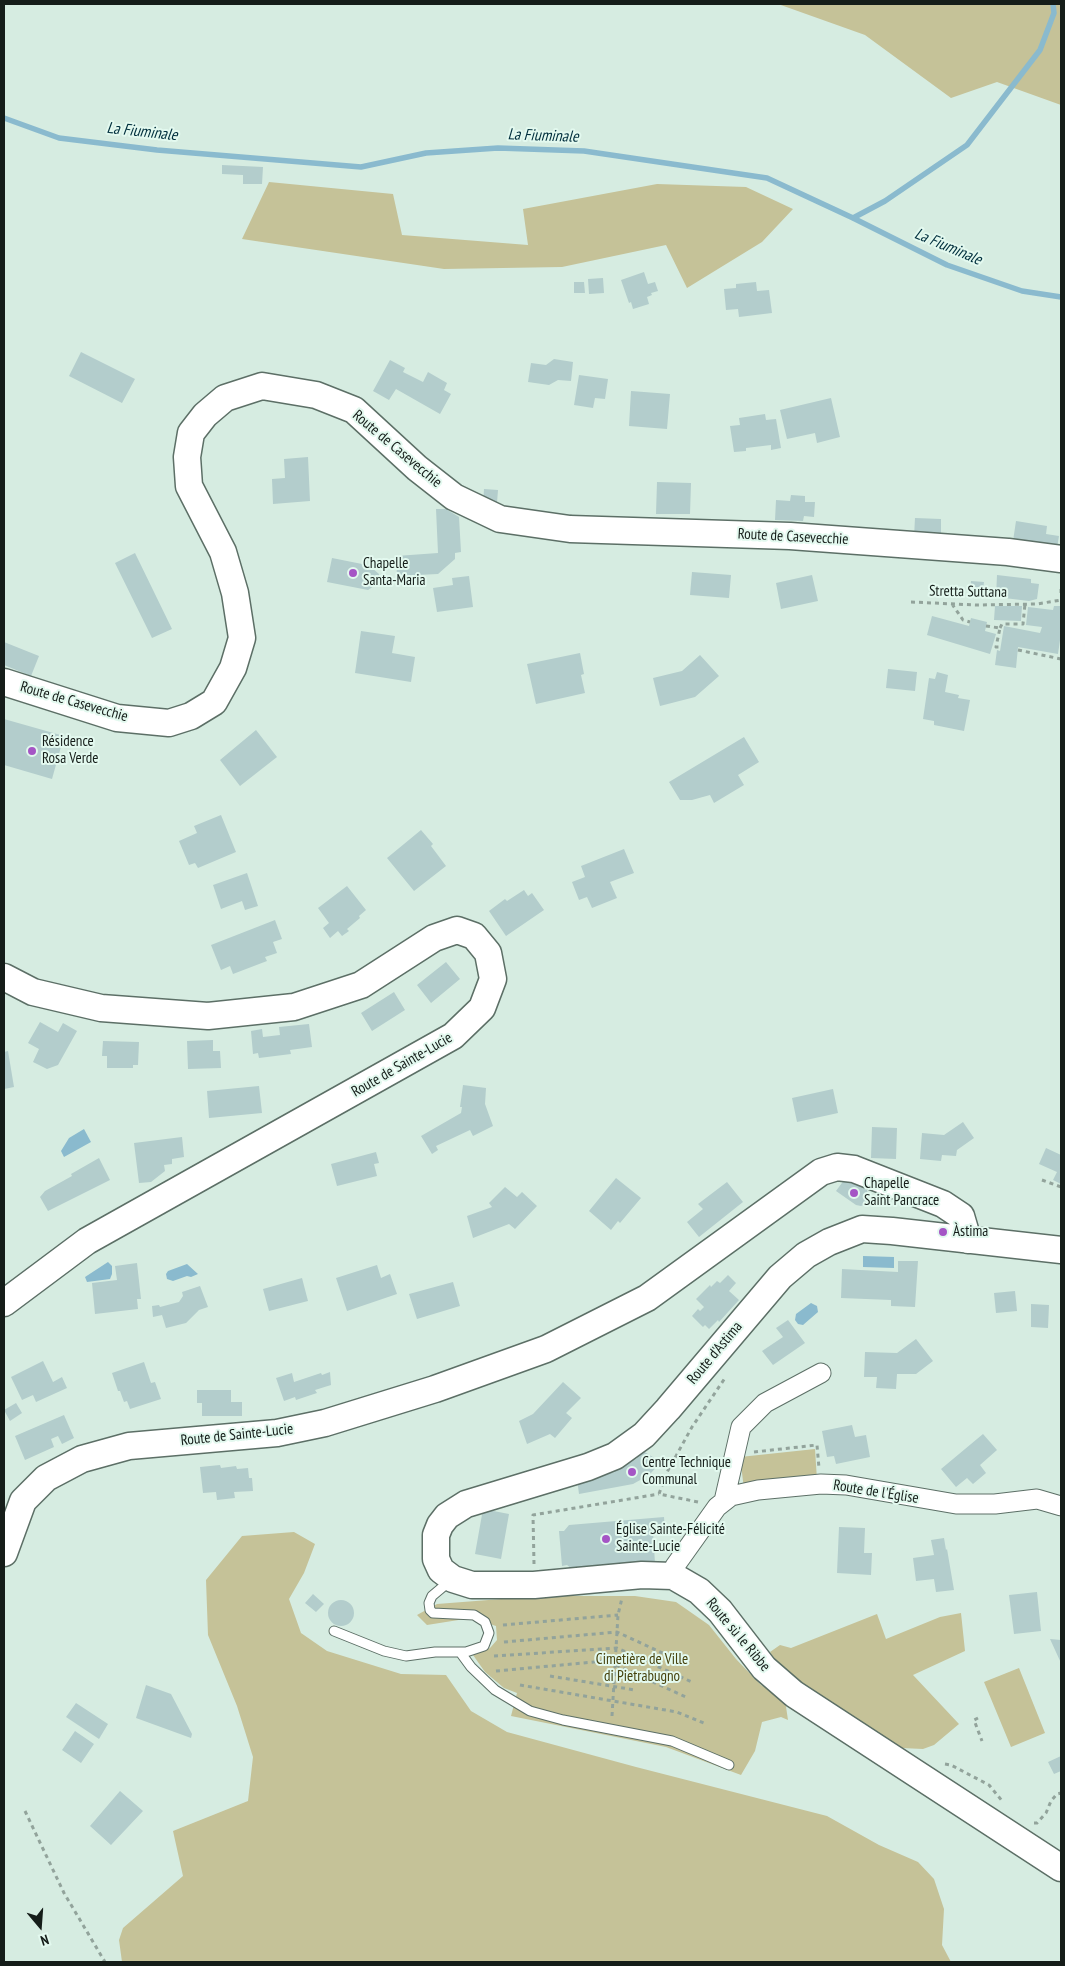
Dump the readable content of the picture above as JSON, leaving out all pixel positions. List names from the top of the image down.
{
  "streets": {
    "street": [
      "Route de Casevecchie",
      "Route de Sainte-Lucie",
      "Route d'Astima",
      "Route de l'Église",
      "Route sù le Ribbe"
    ],
    "path": ["Stretta Suttana"]
  },
  "crossings": [
    ["Route de Sainte-Lucie", "Route d'Astima"],
    ["Route d'Astima", "Route sù le Ribbe"]
  ],
  "water": ["La Fiuminale"],
  "parks": ["Cimetière de Ville di Pietrabugno"],
  "places": [
    "Chapelle Santa-Maria",
    "Résidence Rosa Verde",
    "Chapelle Saint Pancrace",
    "Àstima",
    "Centre Technique Communal",
    "Église Sainte-Félicité Sainte-Lucie"
  ],
  "north": "bottom"
}
